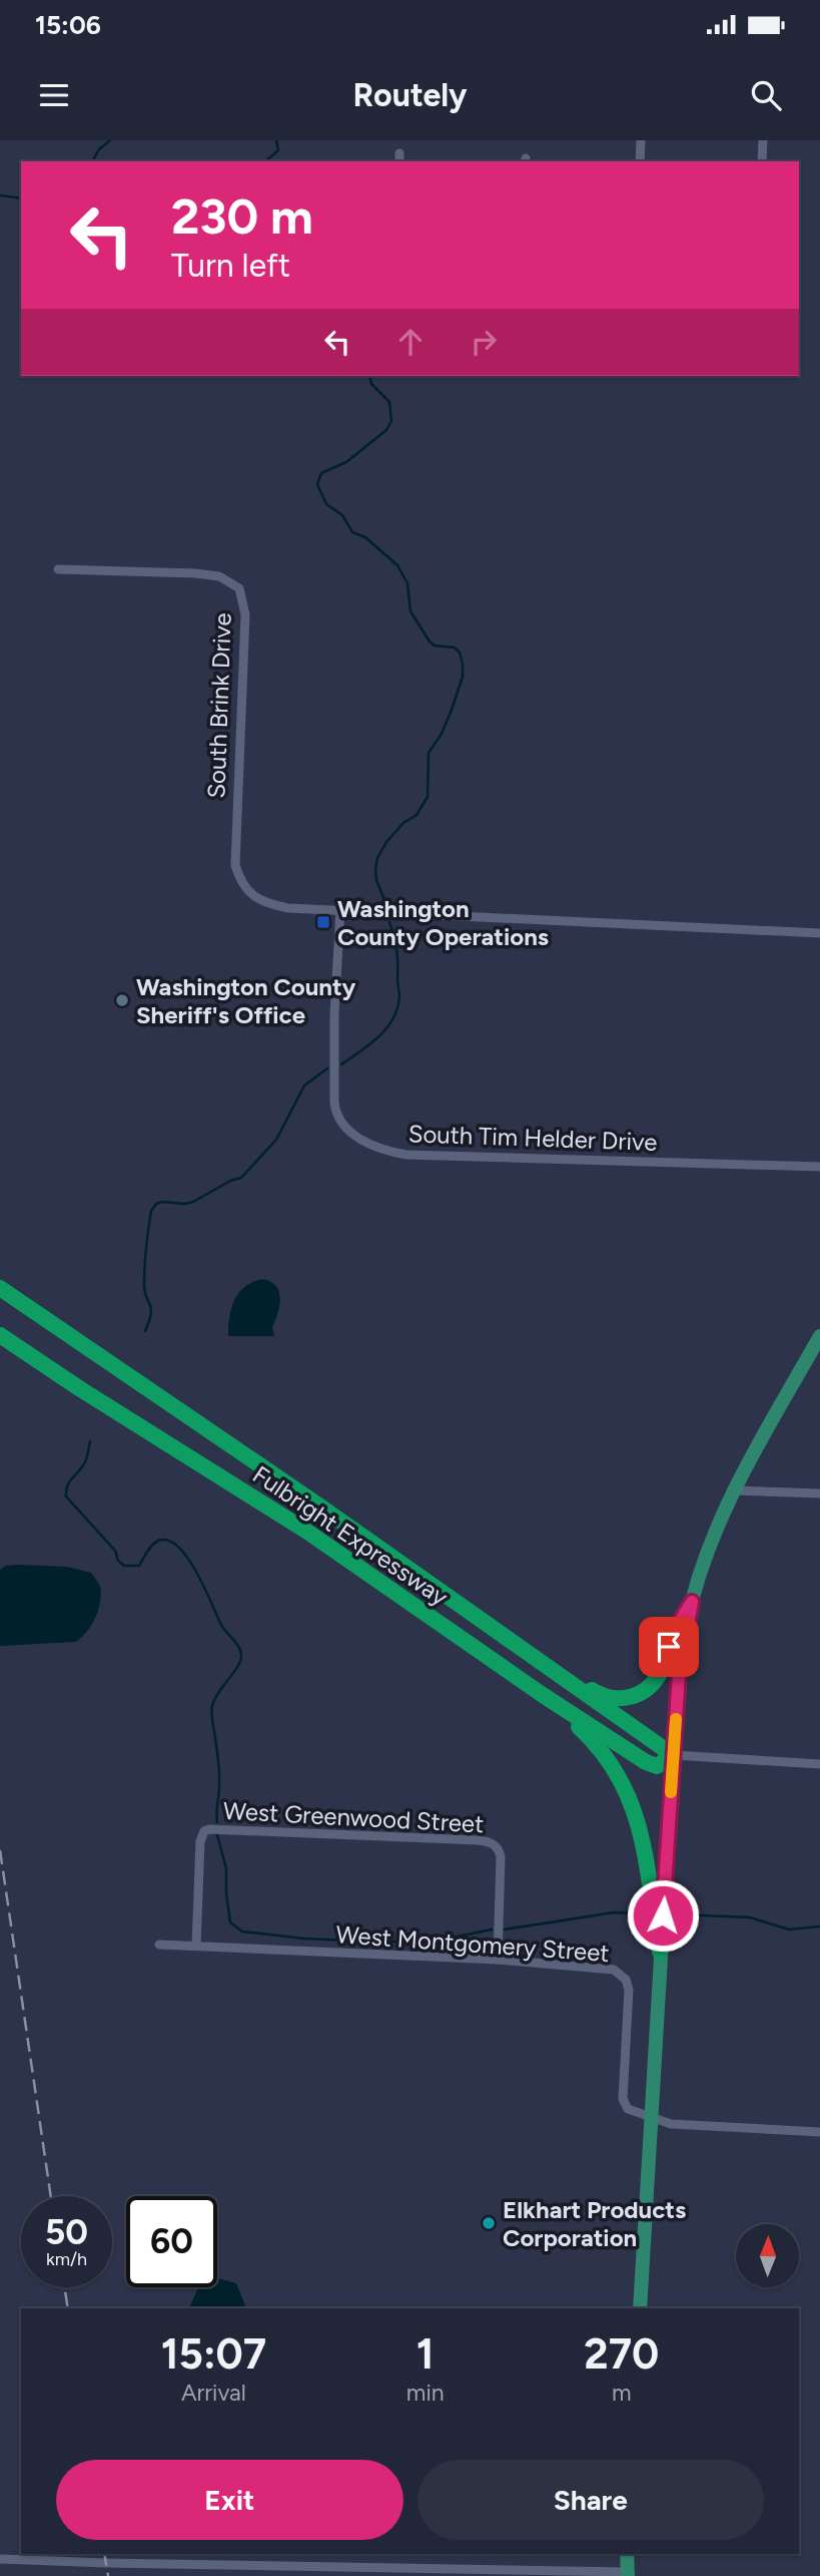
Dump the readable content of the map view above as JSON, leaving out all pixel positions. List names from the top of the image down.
{
  "streets": {
    "highway": ["Fulbright Expressway"],
    "street": [
      "South Brink Drive",
      "South Tim Helder Drive",
      "West Greenwood Street",
      "West Montgomery Street"
    ]
  },
  "crossings": [
    ["South Brink Drive", "South Tim Helder Drive"],
    ["West Greenwood Street", "West Montgomery Street"]
  ],
  "places": {
    "transit": ["Washington County Operations"],
    "other": ["Washington County Sheriff's Office", "Elkhart Products Corporation"]
  },
  "north": "top",
  "page": {
    "status": "15:06",
    "header": "Routely",
    "turn": ["230 m", "Turn left"],
    "speed": "50 km/h",
    "limit": "60",
    "eta": [
      "15:07",
      "Arrival",
      "1",
      "min",
      "270",
      "m"
    ],
    "buttons": ["Exit", "Share"]
  }
}
